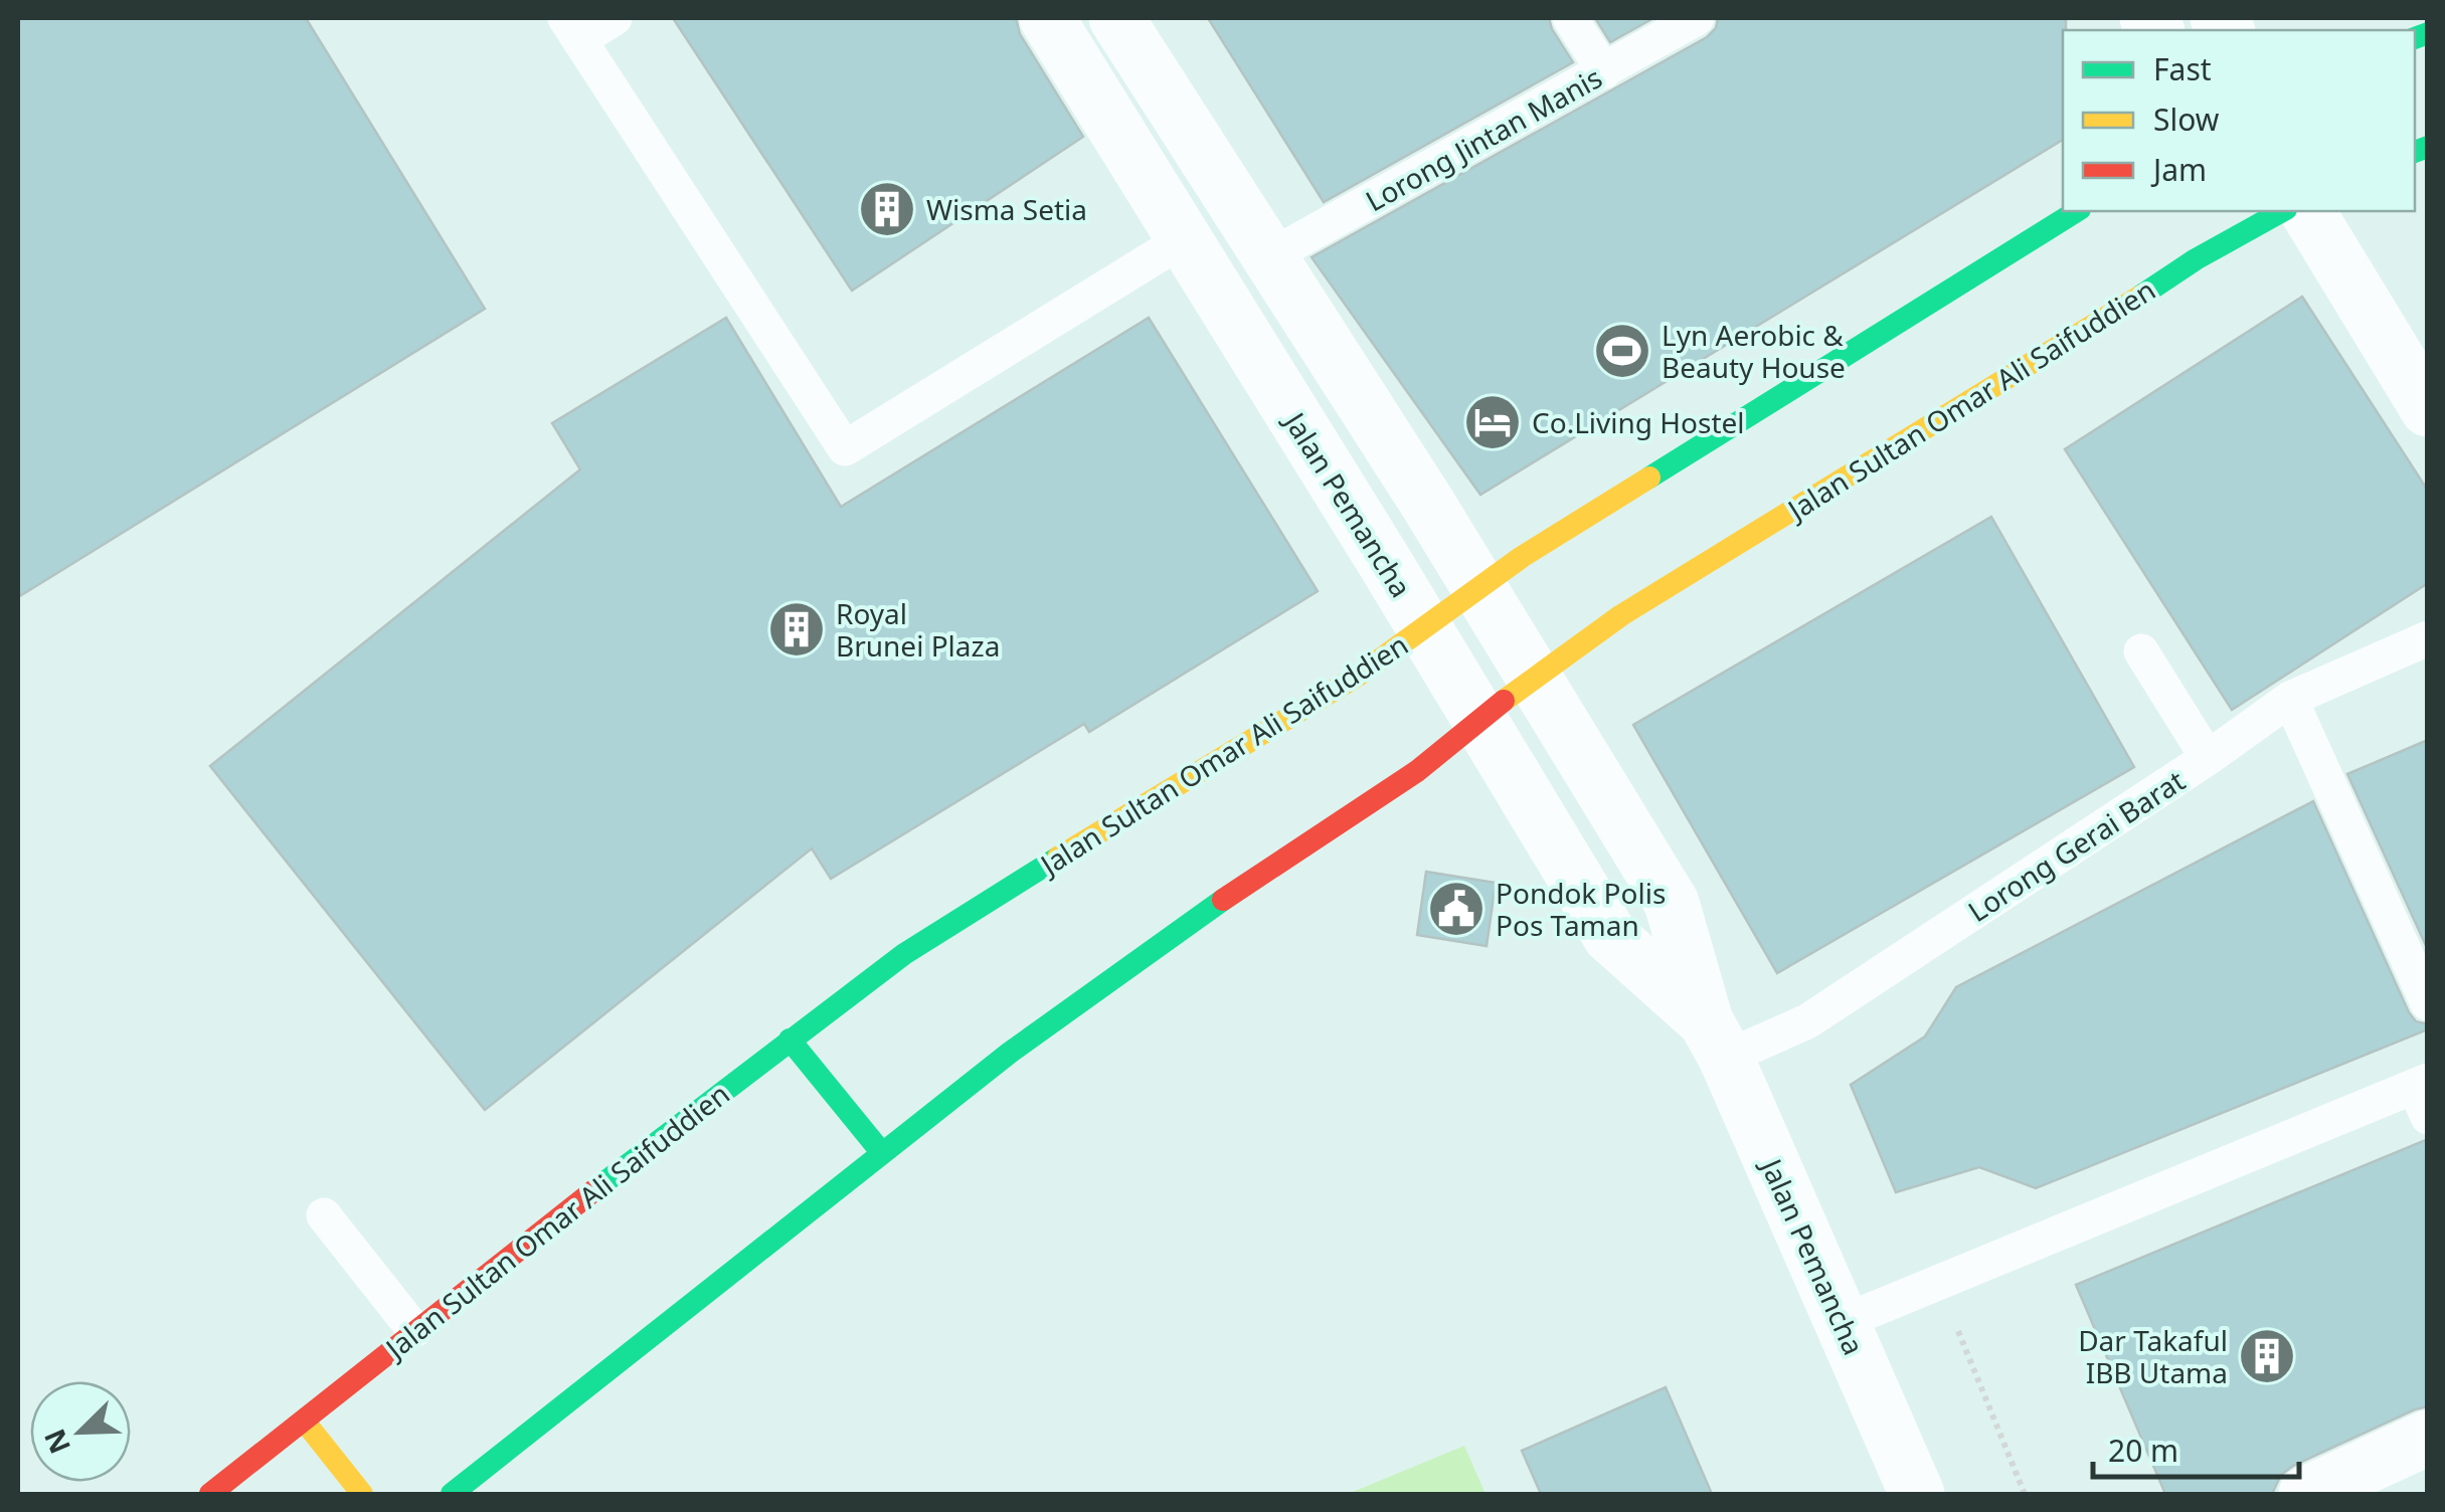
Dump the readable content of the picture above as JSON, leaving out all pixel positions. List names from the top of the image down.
{
  "streets": {
    "main road": ["Jalan Sultan Omar Ali Saifuddien"],
    "street": ["Jalan Pemancha"],
    "lane": ["Lorong Jintan Manis", "Lorong Gerai Barat"]
  },
  "crossings": [
    ["Lorong Jintan Manis", "Jalan Pemancha"],
    ["Jalan Sultan Omar Ali Saifuddien", "Jalan Pemancha"],
    ["Jalan Pemancha", "Lorong Gerai Barat"]
  ],
  "places": {
    "building": ["Wisma Setia", "Royal Brunei Plaza", "Dar Takaful IBB Utama"],
    "sports": ["Lyn Aerobic & Beauty House"],
    "hotel": ["Co.Living Hostel"],
    "public building": ["Pondok Polis Pos Taman"]
  },
  "legend": ["Fast", "Slow", "Jam"],
  "scale_bar": "20 m",
  "north": "bottom left"
}
